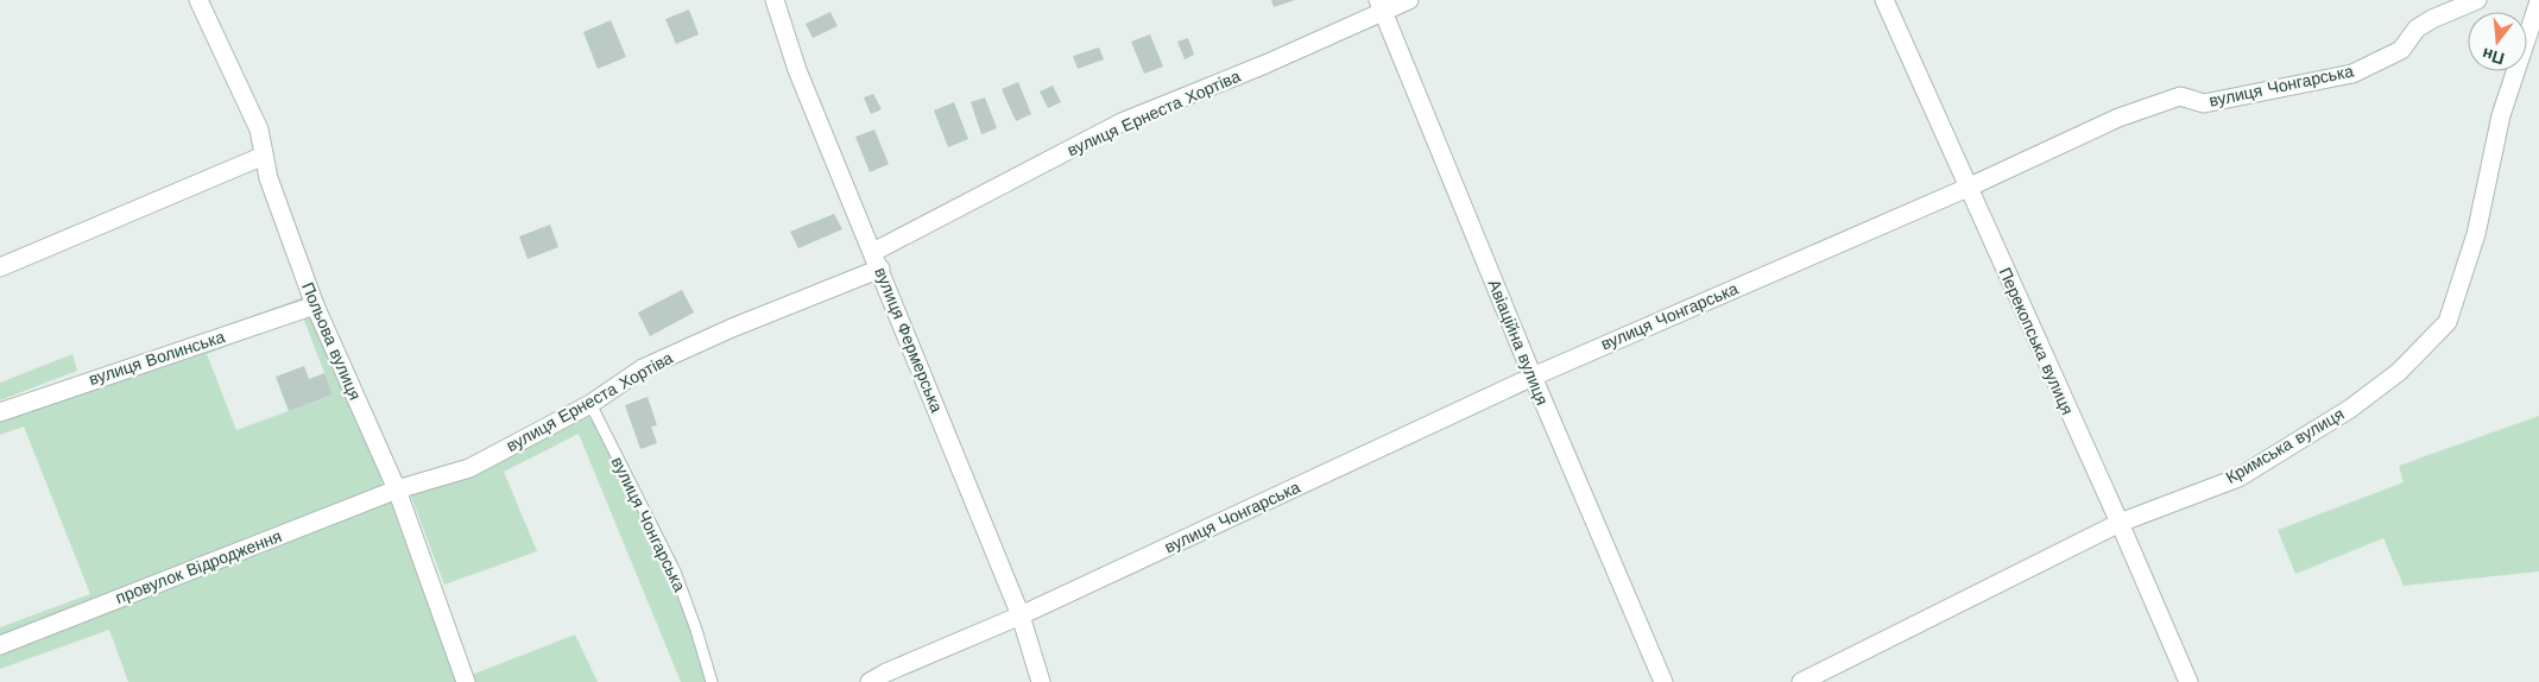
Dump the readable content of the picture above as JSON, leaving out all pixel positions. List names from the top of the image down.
{
  "streets": {
    "street": [
      "вулиця Чонгарська",
      "вулиця Ернеста Хортіва",
      "вулиця Фермерська",
      "Польова вулиця",
      "Перекопська вулиця",
      "Авіаційна вулиця",
      "вулиця Волинська",
      "Кримська вулиця",
      "провулок Відродження"
    ]
  },
  "crossings": [
    ["вулиця Чонгарська", "вулиця Ернеста Хортіва"],
    ["вулиця Чонгарська", "вулиця Фермерська"],
    ["вулиця Чонгарська", "Перекопська вулиця"],
    ["вулиця Чонгарська", "Авіаційна вулиця"],
    ["вулиця Ернеста Хортіва", "вулиця Фермерська"],
    ["вулиця Ернеста Хортіва", "Польова вулиця"],
    ["вулиця Ернеста Хортіва", "Авіаційна вулиця"],
    ["вулиця Ернеста Хортіва", "провулок Відродження"],
    ["Польова вулиця", "вулиця Волинська"],
    ["Польова вулиця", "провулок Відродження"],
    ["Перекопська вулиця", "Кримська вулиця"]
  ],
  "north": "bottom"
}
